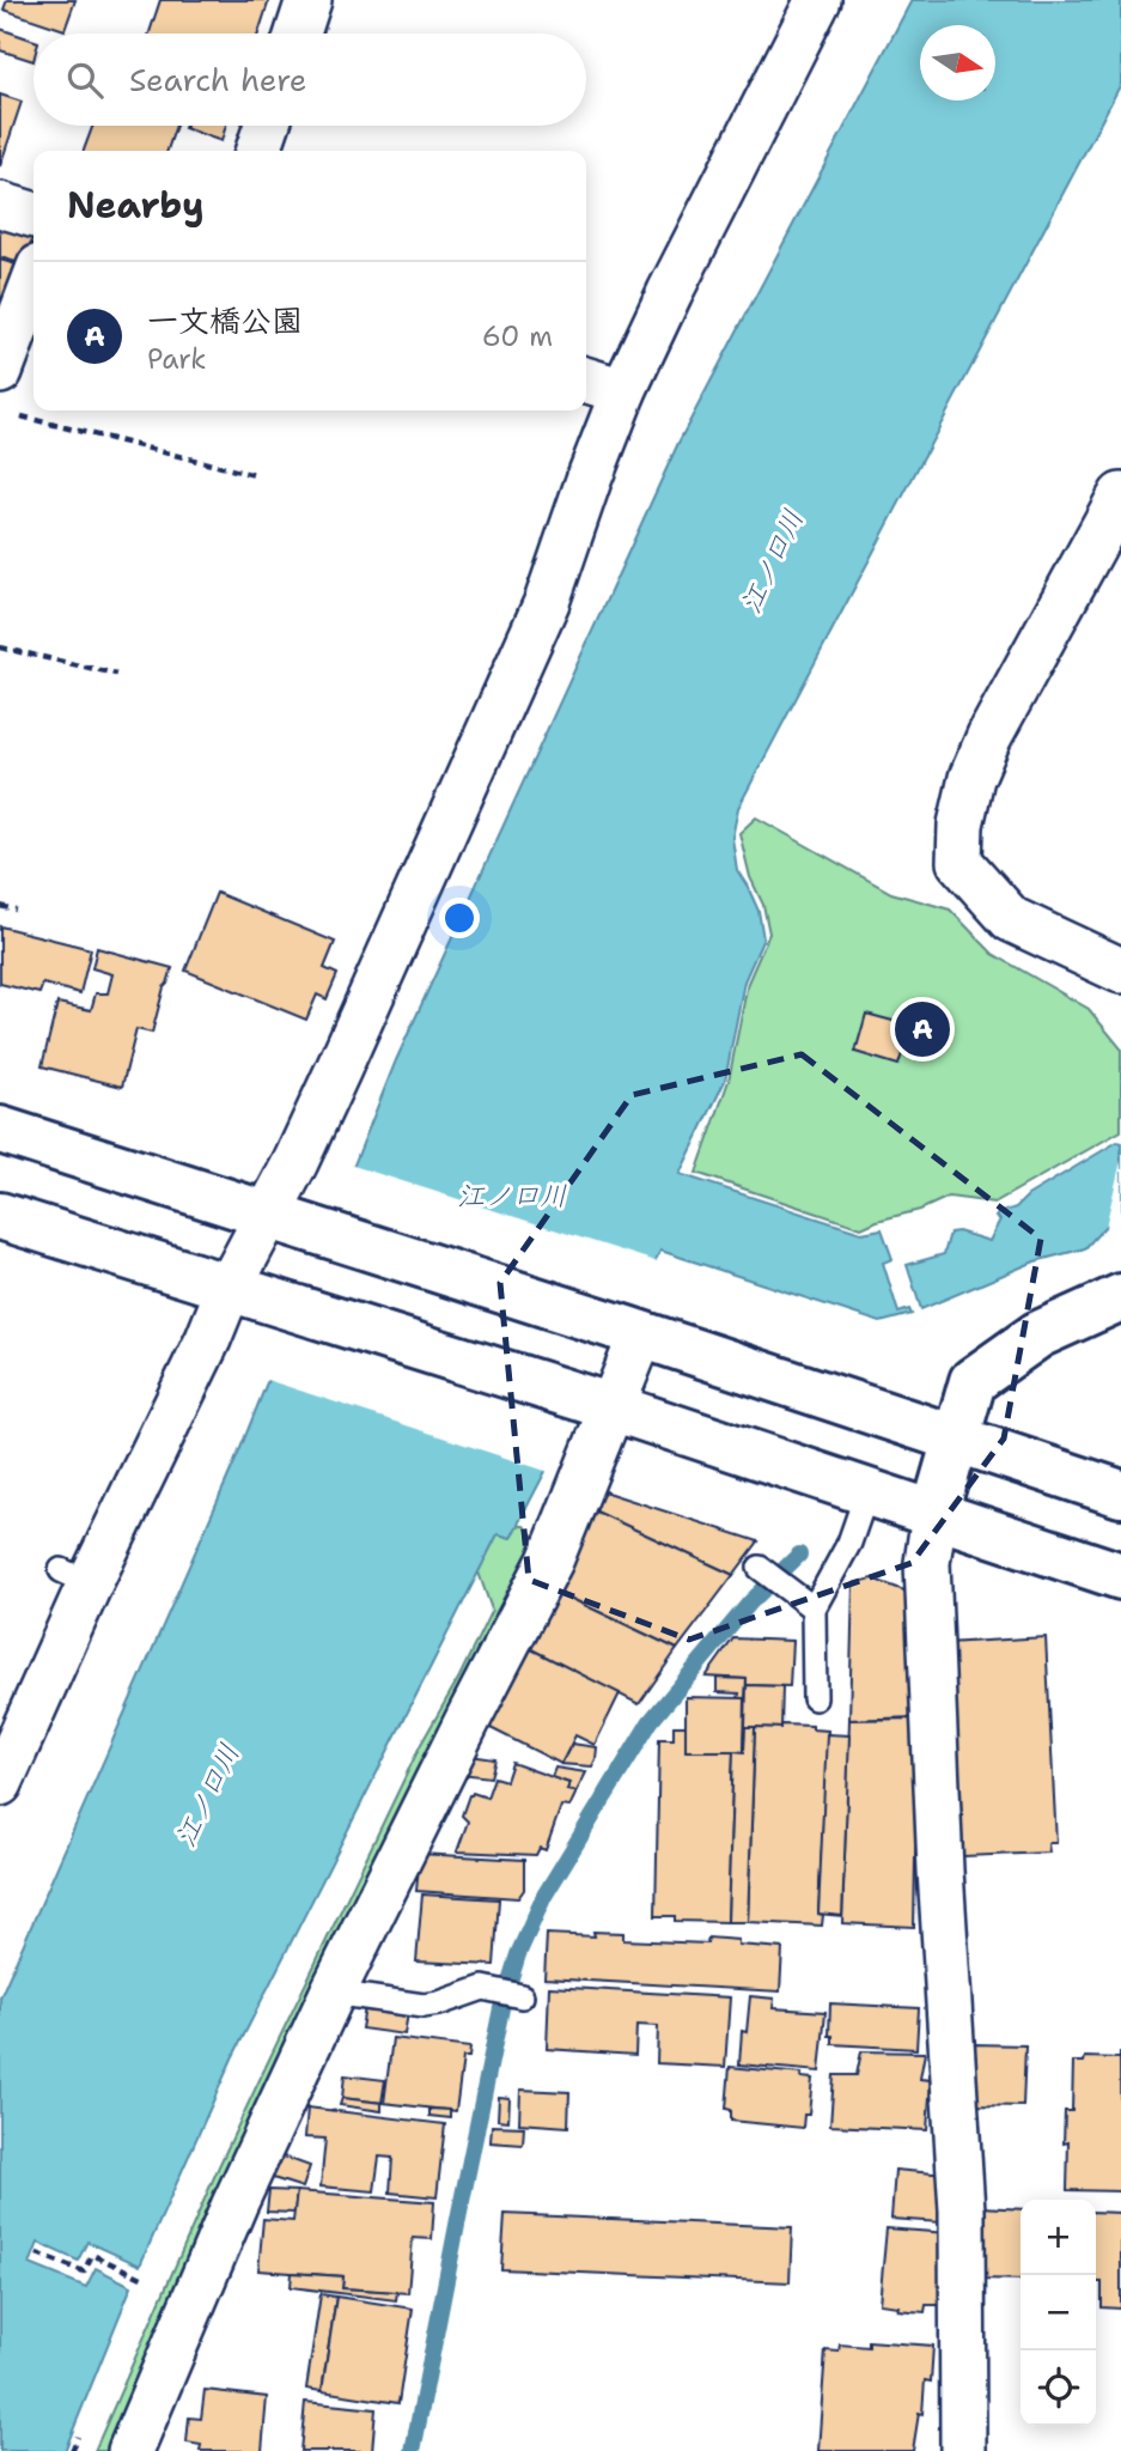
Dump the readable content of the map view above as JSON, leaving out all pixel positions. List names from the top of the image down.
{
  "water": ["江ノ口川"],
  "north": "right",
  "page": {
    "search": "Search here",
    "heading": "Nearby",
    "list": [
      {
        "mark": "A",
        "name": "一文橋公園",
        "note": "Park",
        "value": "60 m"
      }
    ],
    "pins": "A",
    "map_buttons": ["+", "−"]
  }
}
